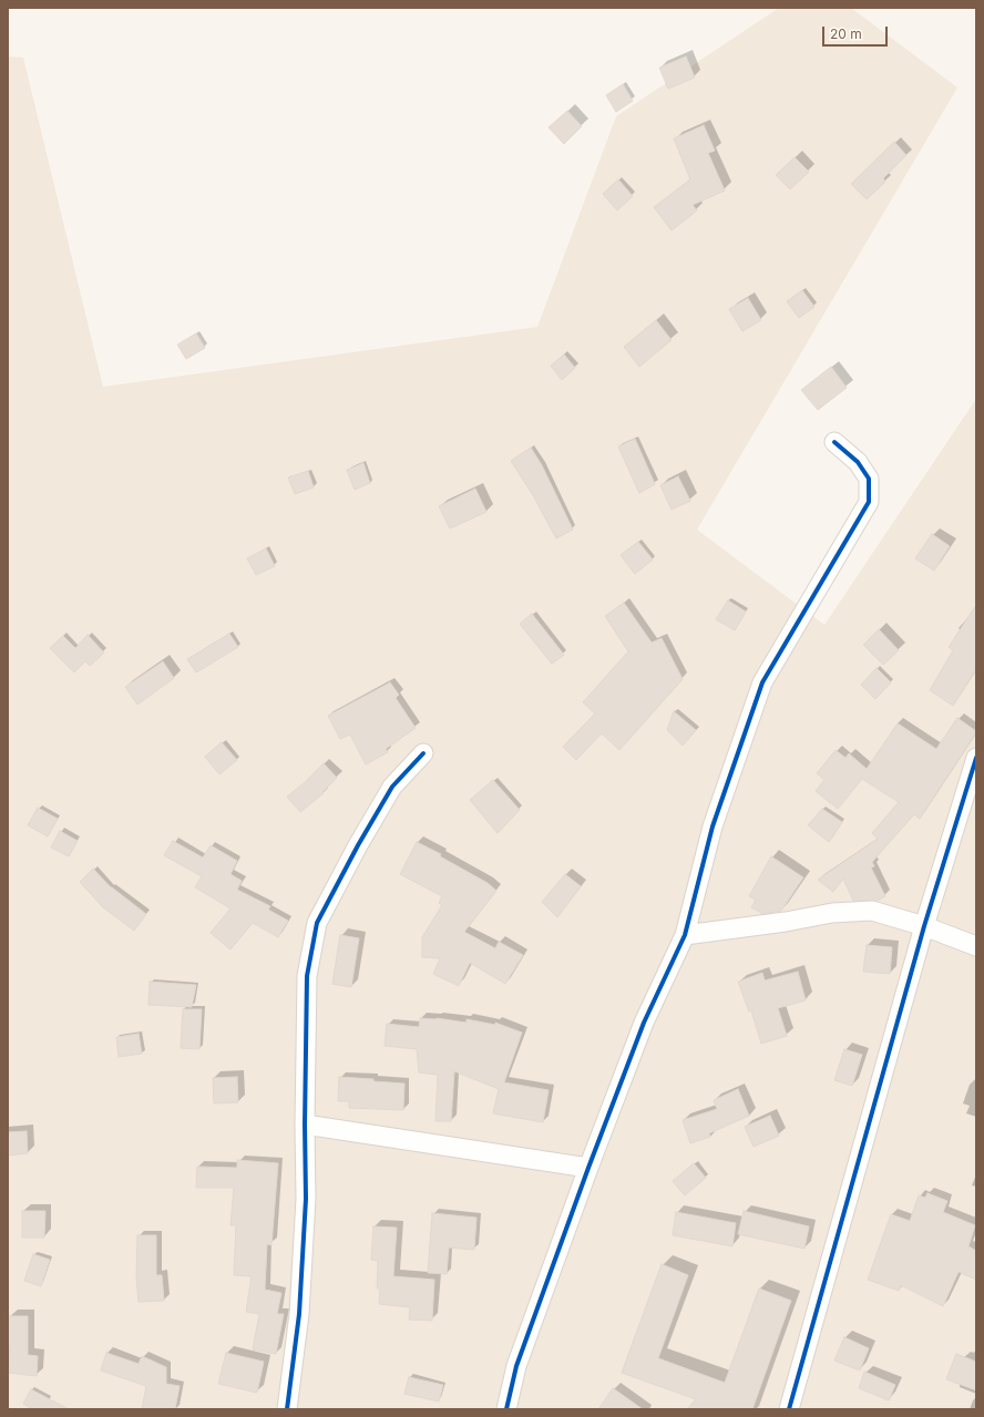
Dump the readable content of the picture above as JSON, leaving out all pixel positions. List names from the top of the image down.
{
  "scale_bar": "20 m"
}
